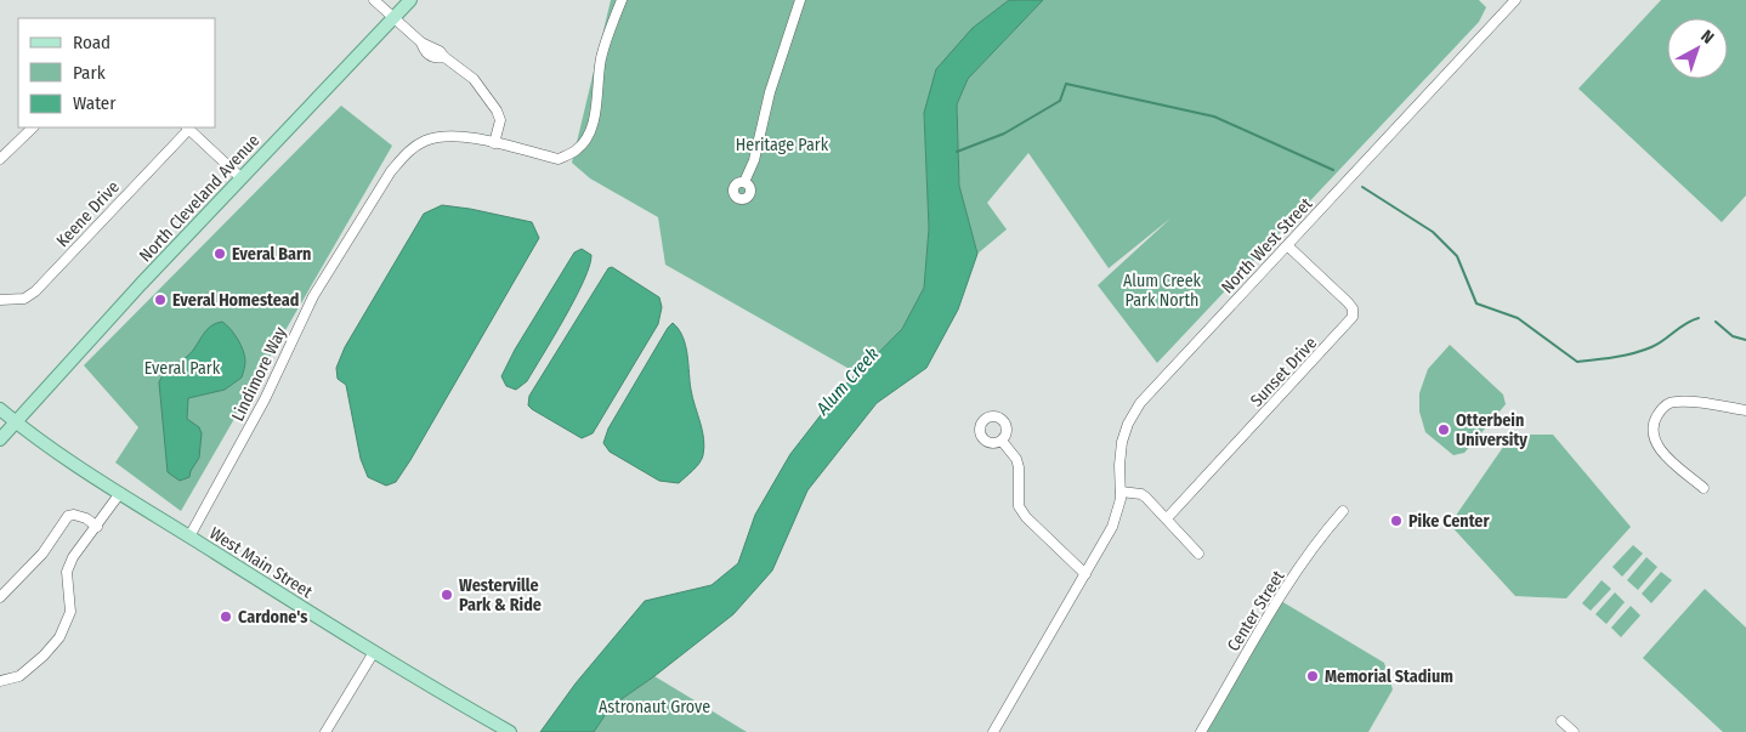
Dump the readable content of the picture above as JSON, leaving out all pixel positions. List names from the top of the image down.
{
  "streets": {
    "main road": ["North Cleveland Avenue", "West Main Street"],
    "street": [
      "Keene Drive",
      "North West Street",
      "Sunset Drive",
      "Lindimore Way",
      "Center Street"
    ]
  },
  "crossings": [
    ["North Cleveland Avenue", "West Main Street"],
    ["North West Street", "Sunset Drive"],
    ["Lindimore Way", "West Main Street"]
  ],
  "water": ["Alum Creek"],
  "parks": [
    "Heritage Park",
    "Alum Creek Park North",
    "Everal Park",
    "Astronaut Grove"
  ],
  "places": [
    "Everal Barn",
    "Everal Homestead",
    "Otterbein University",
    "Pike Center",
    "Westerville Park & Ride",
    "Cardone's",
    "Memorial Stadium"
  ],
  "legend": ["Road", "Park", "Water"],
  "north": "top right"
}
